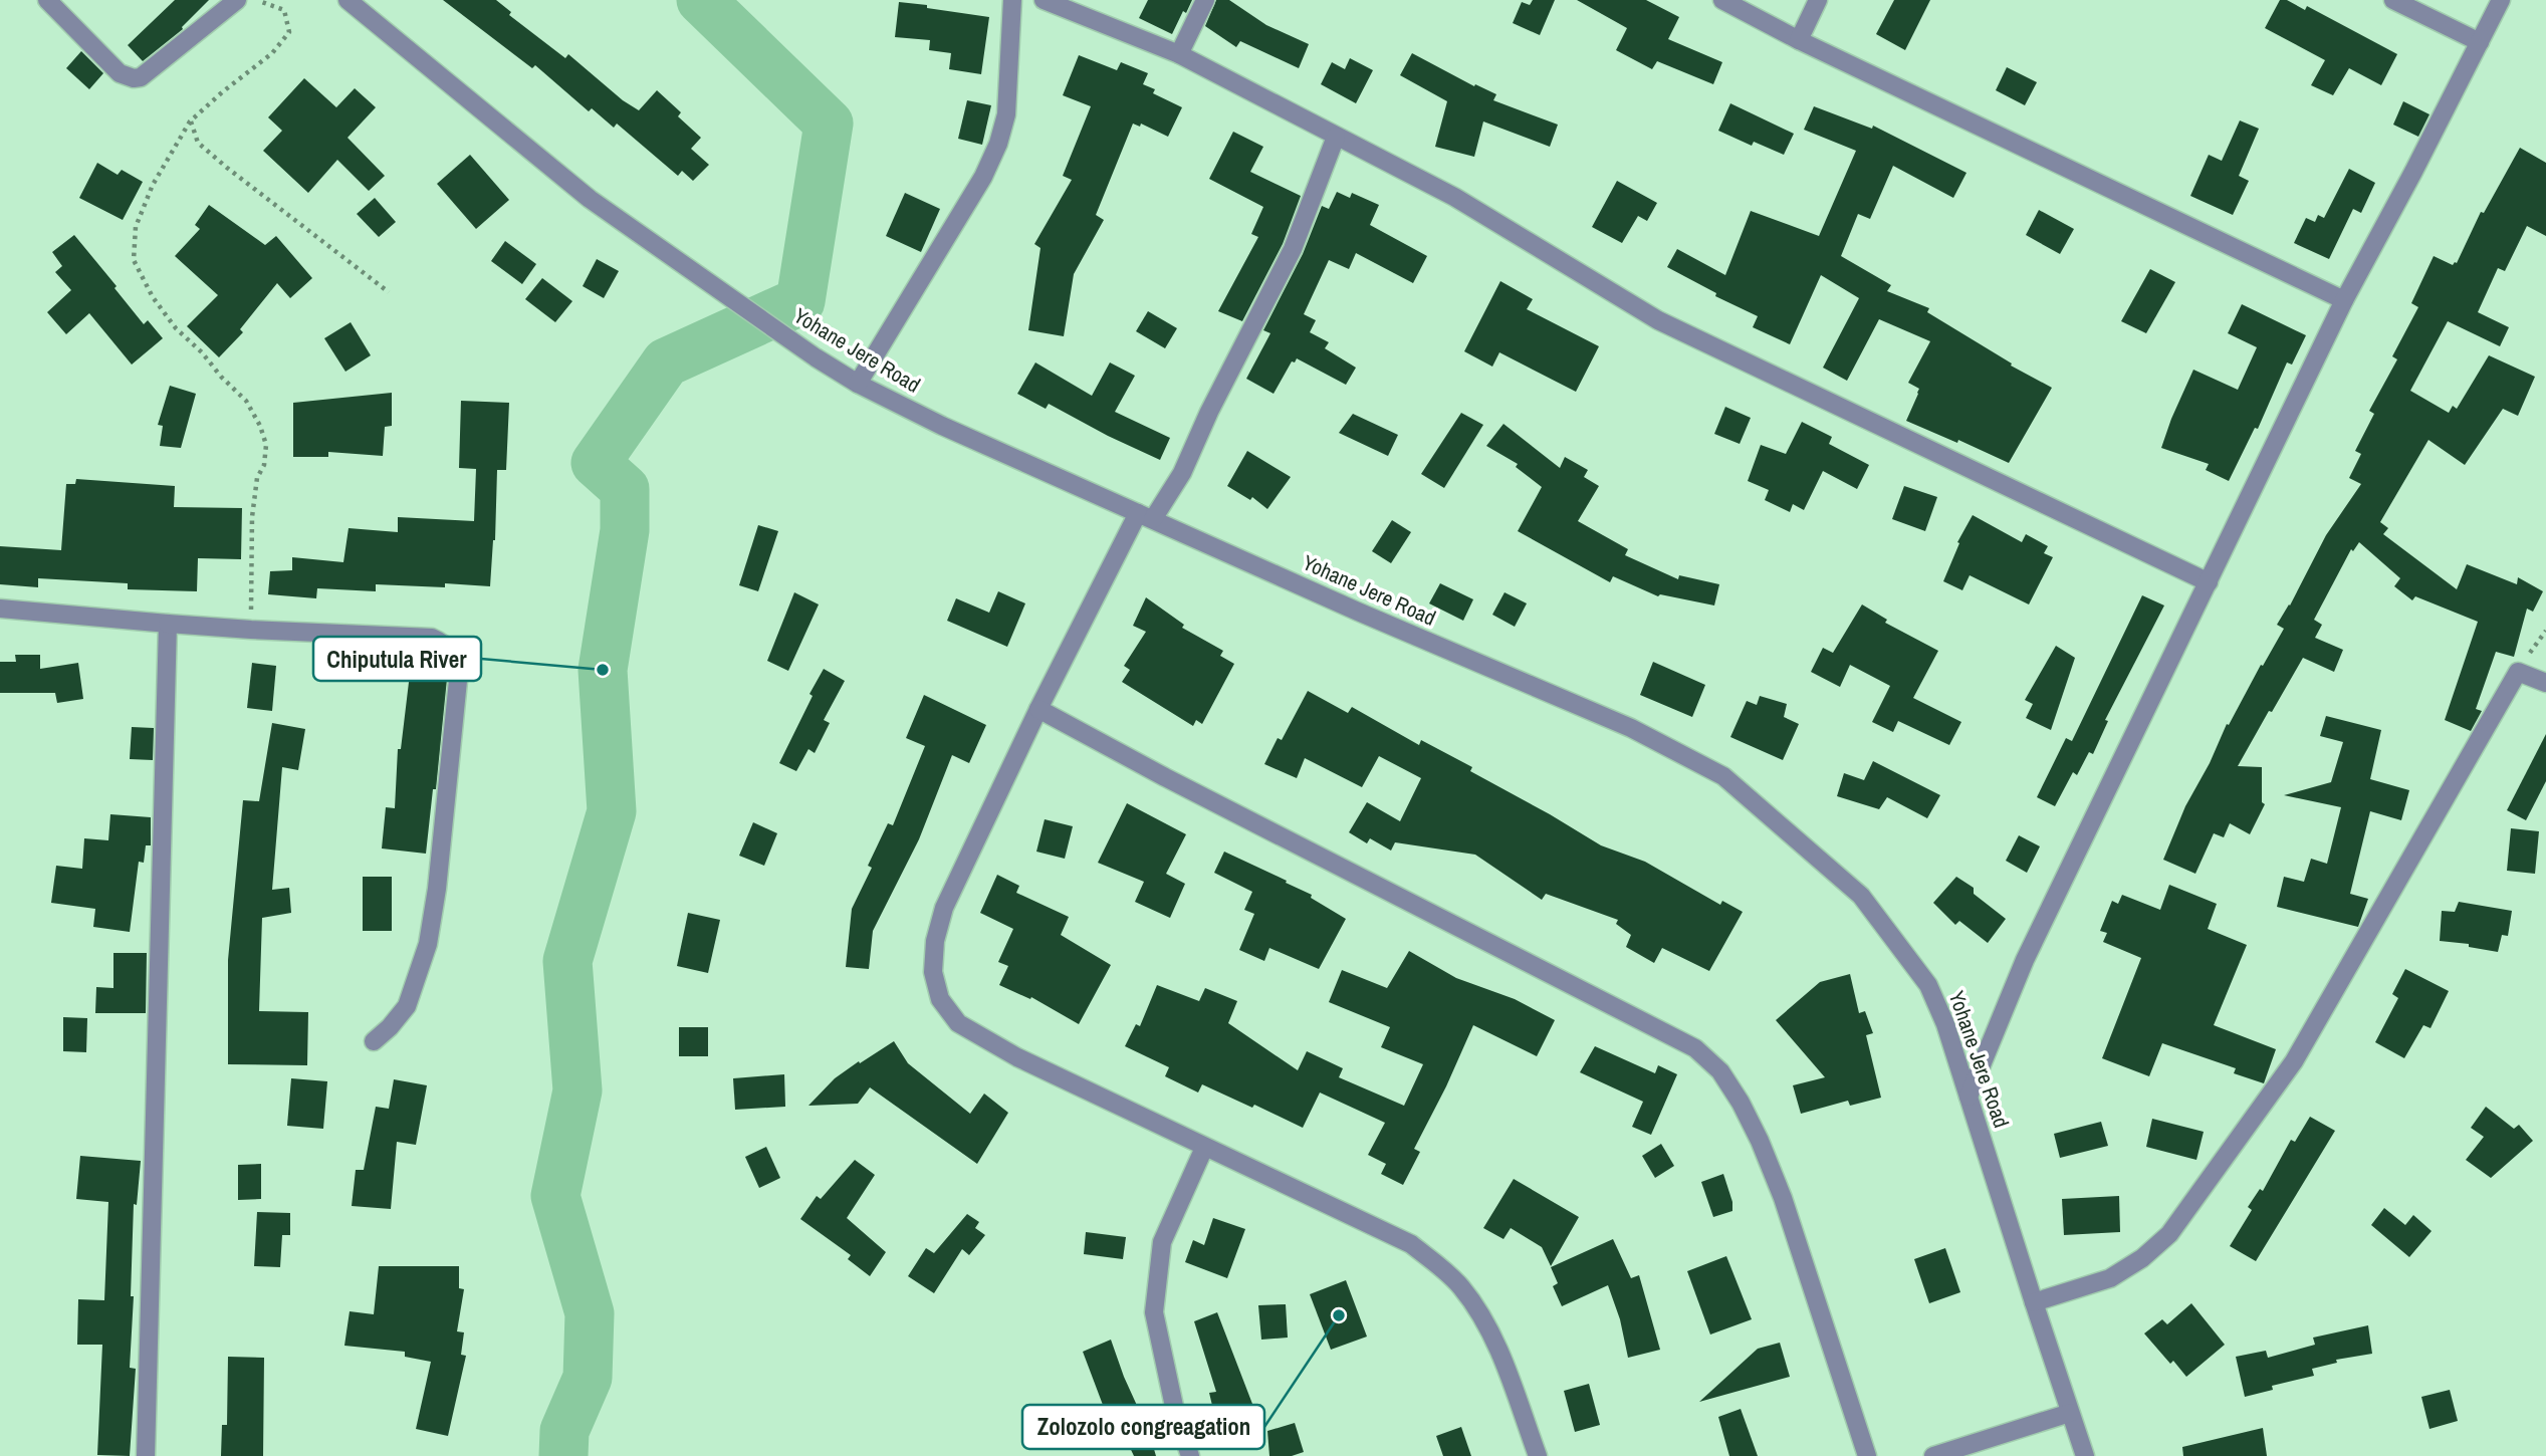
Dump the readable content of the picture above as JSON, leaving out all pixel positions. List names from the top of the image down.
{
  "streets": {
    "street": ["Yohane Jere Road"]
  },
  "places": ["Chiputula River", "Zolozolo congreagation"]
}
